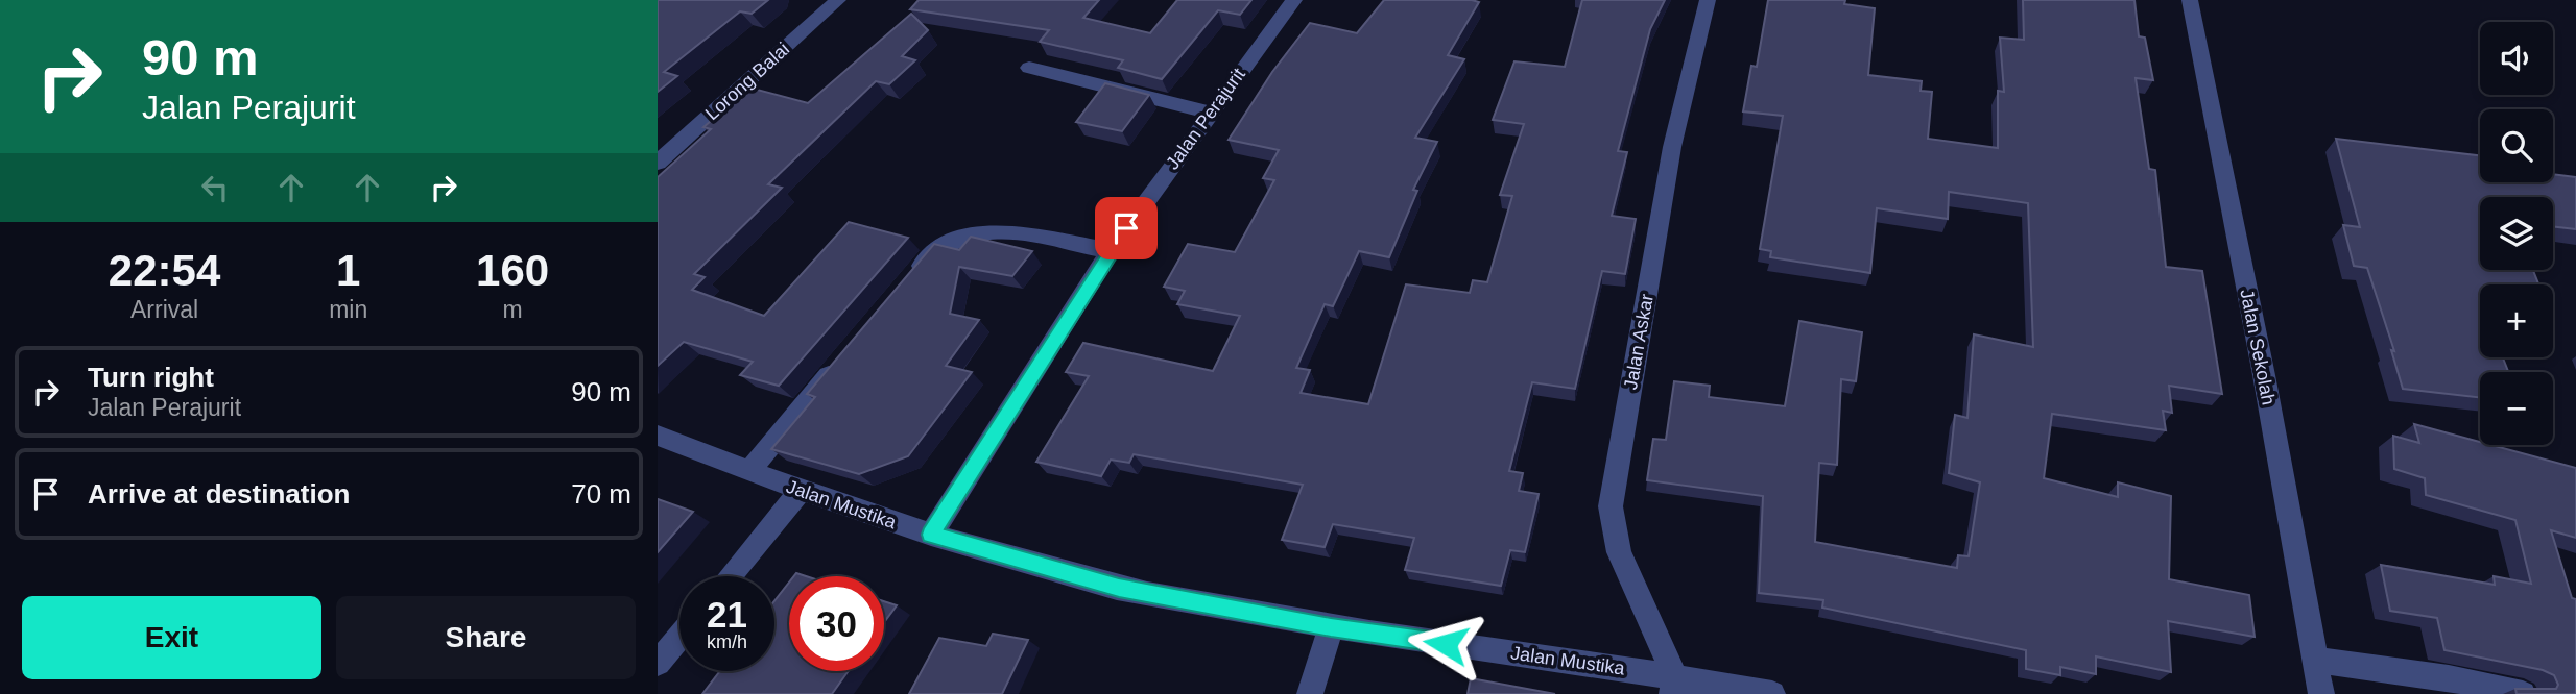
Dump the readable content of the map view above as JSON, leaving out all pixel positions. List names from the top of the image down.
{
  "streets": {
    "street": [
      "Lorong Balai",
      "Jalan Perajurit",
      "Jalan Askar",
      "Jalan Sekolah",
      "Jalan Mustika"
    ]
  },
  "crossings": [
    ["Jalan Perajurit", "Jalan Mustika"],
    ["Jalan Askar", "Jalan Mustika"]
  ],
  "page": {
    "turn": ["90 m", "Jalan Perajurit"],
    "map_buttons": ["+", "−"],
    "eta": [
      "22:54",
      "Arrival",
      "1",
      "min",
      "160",
      "m"
    ],
    "list": [
      {
        "name": "Turn right",
        "note": "Jalan Perajurit",
        "value": "90 m"
      },
      {
        "name": "Arrive at destination",
        "value": "70 m"
      }
    ],
    "speed": "21 km/h",
    "limit": "30",
    "buttons": ["Exit", "Share"]
  }
}
